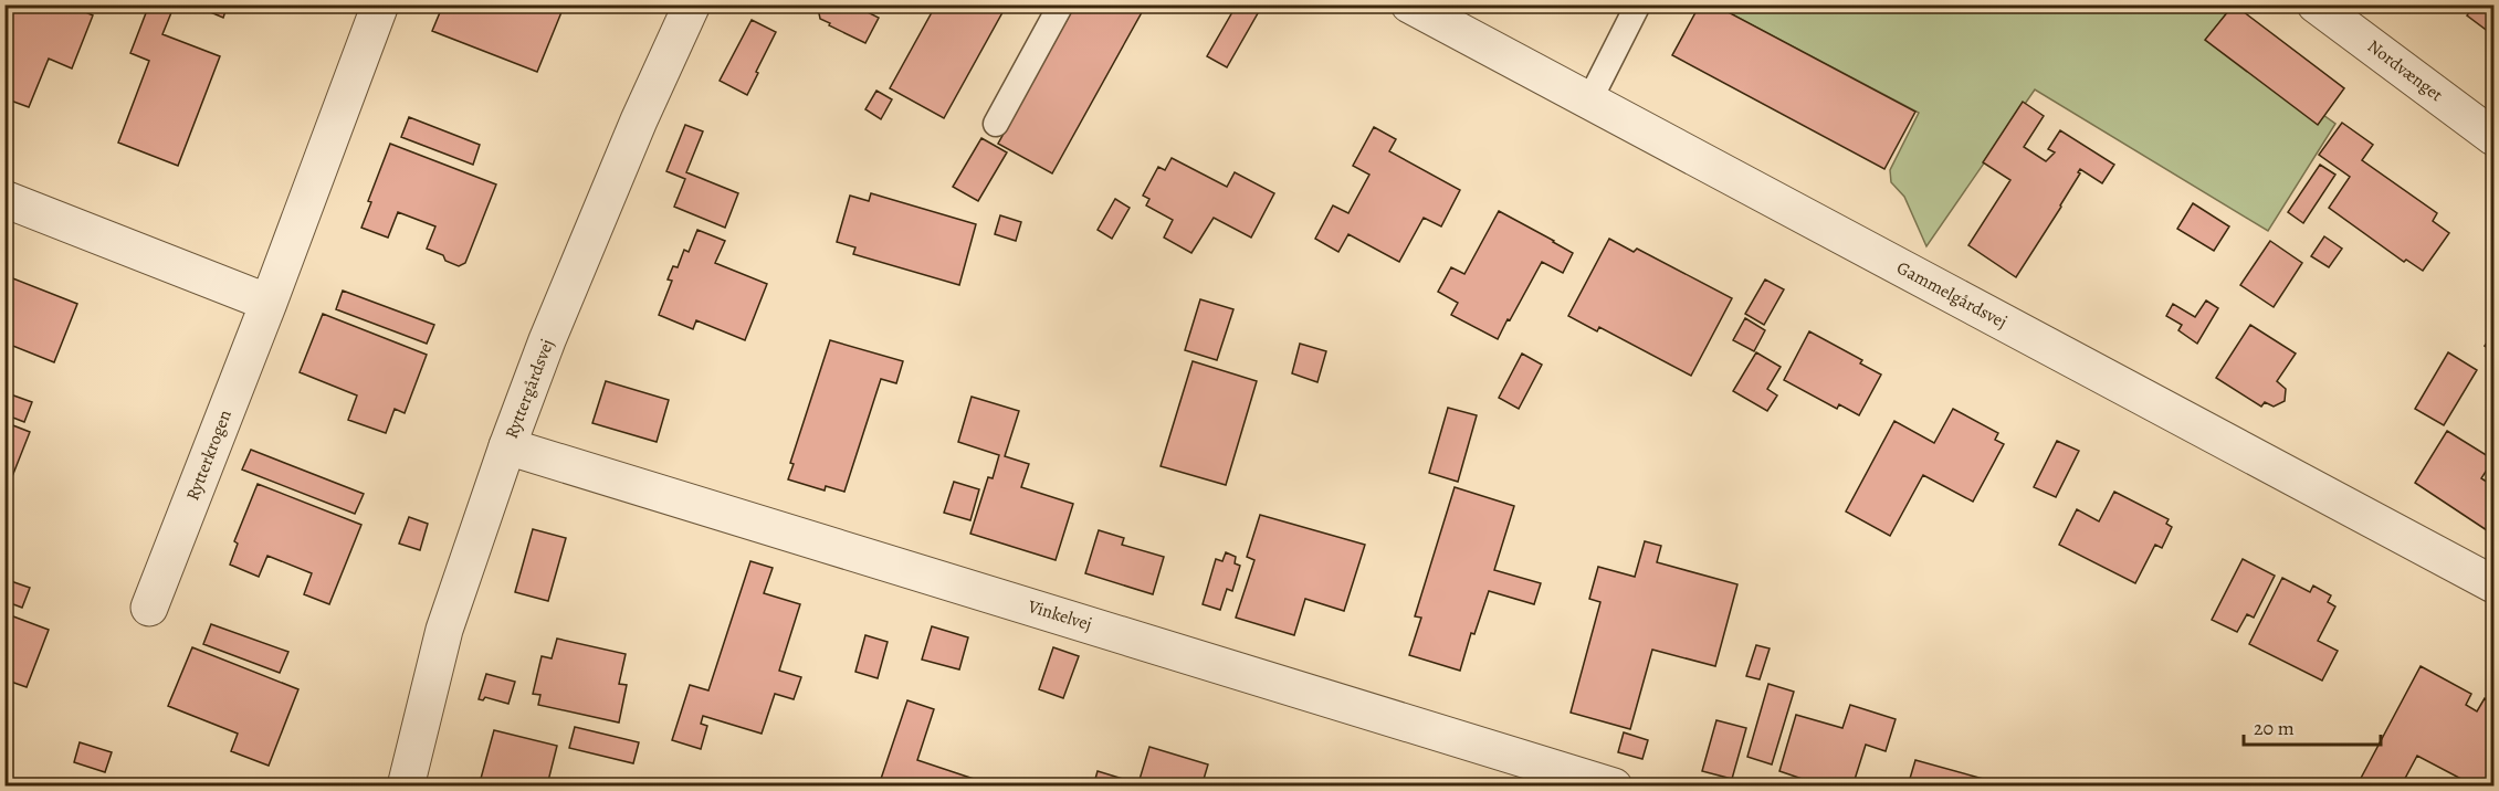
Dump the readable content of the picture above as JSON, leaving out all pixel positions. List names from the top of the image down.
{
  "streets": {
    "street": [
      "Nordvænget",
      "Gammelgårdsvej",
      "Ryttergårdsvej",
      "Rytterkrogen",
      "Vinkelvej"
    ]
  },
  "crossings": [
    ["Ryttergårdsvej", "Vinkelvej"]
  ],
  "scale_bar": "20 m"
}
